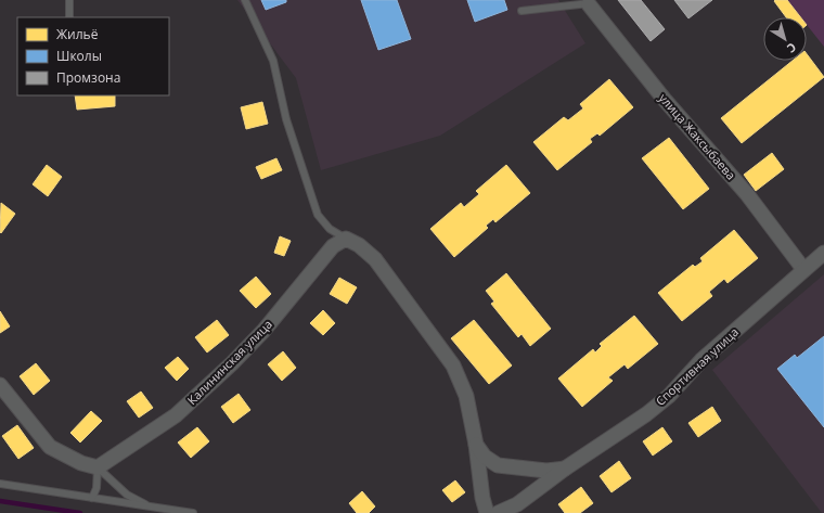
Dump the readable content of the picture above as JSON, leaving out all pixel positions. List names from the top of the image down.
{
  "streets": {
    "street": ["улица Жаксыбаева", "Калининская улица", "Спортивная улица"]
  },
  "crossings": [
    ["улица Жаксыбаева", "Спортивная улица"]
  ],
  "legend": ["Жильё", "Школы", "Промзона"],
  "north": "bottom right"
}
